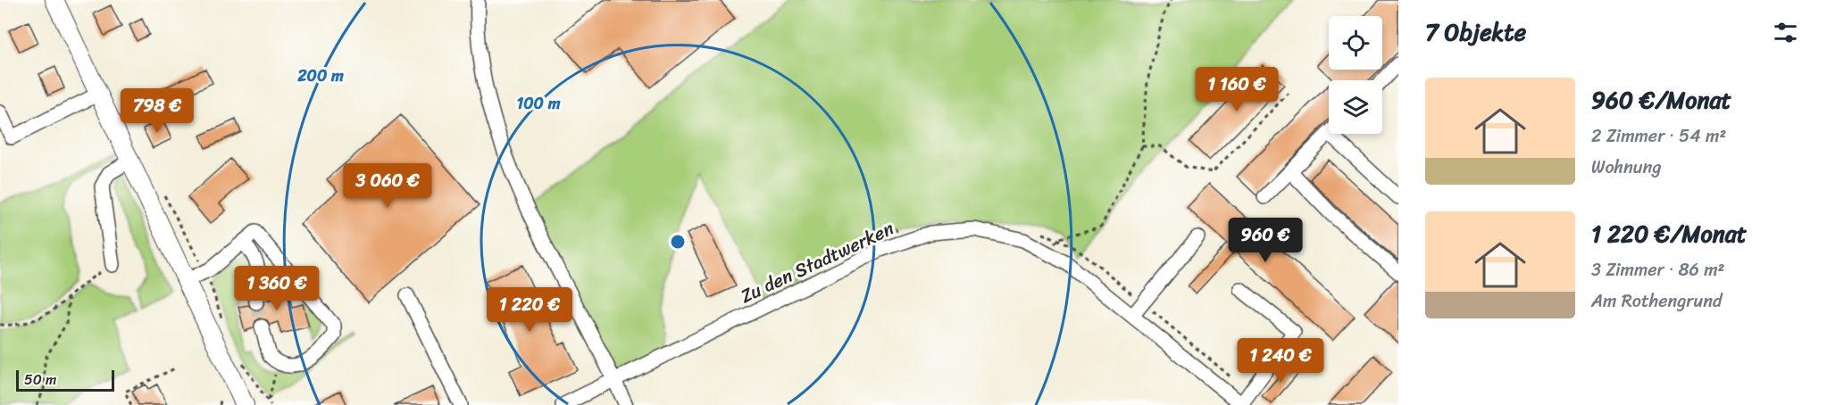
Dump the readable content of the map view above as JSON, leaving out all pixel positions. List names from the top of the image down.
{
  "streets": {
    "street": ["Zu den Stadtwerken"]
  },
  "scale_bar": "50 m",
  "page": {
    "heading": "7 Objekte",
    "list": [
      {
        "name": "960 €/Monat",
        "note": "2 Zimmer · 54 m² · Wohnung"
      },
      {
        "name": "1 220 €/Monat",
        "note": "3 Zimmer · 86 m² · Am Rothengrund"
      }
    ],
    "price": [
      "1 160 €",
      "798 €",
      "3 060 €",
      "960 €",
      "1 360 €",
      "1 220 €",
      "1 240 €"
    ],
    "scale": "50 m"
  },
  "rings": ["200 m", "100 m"]
}
